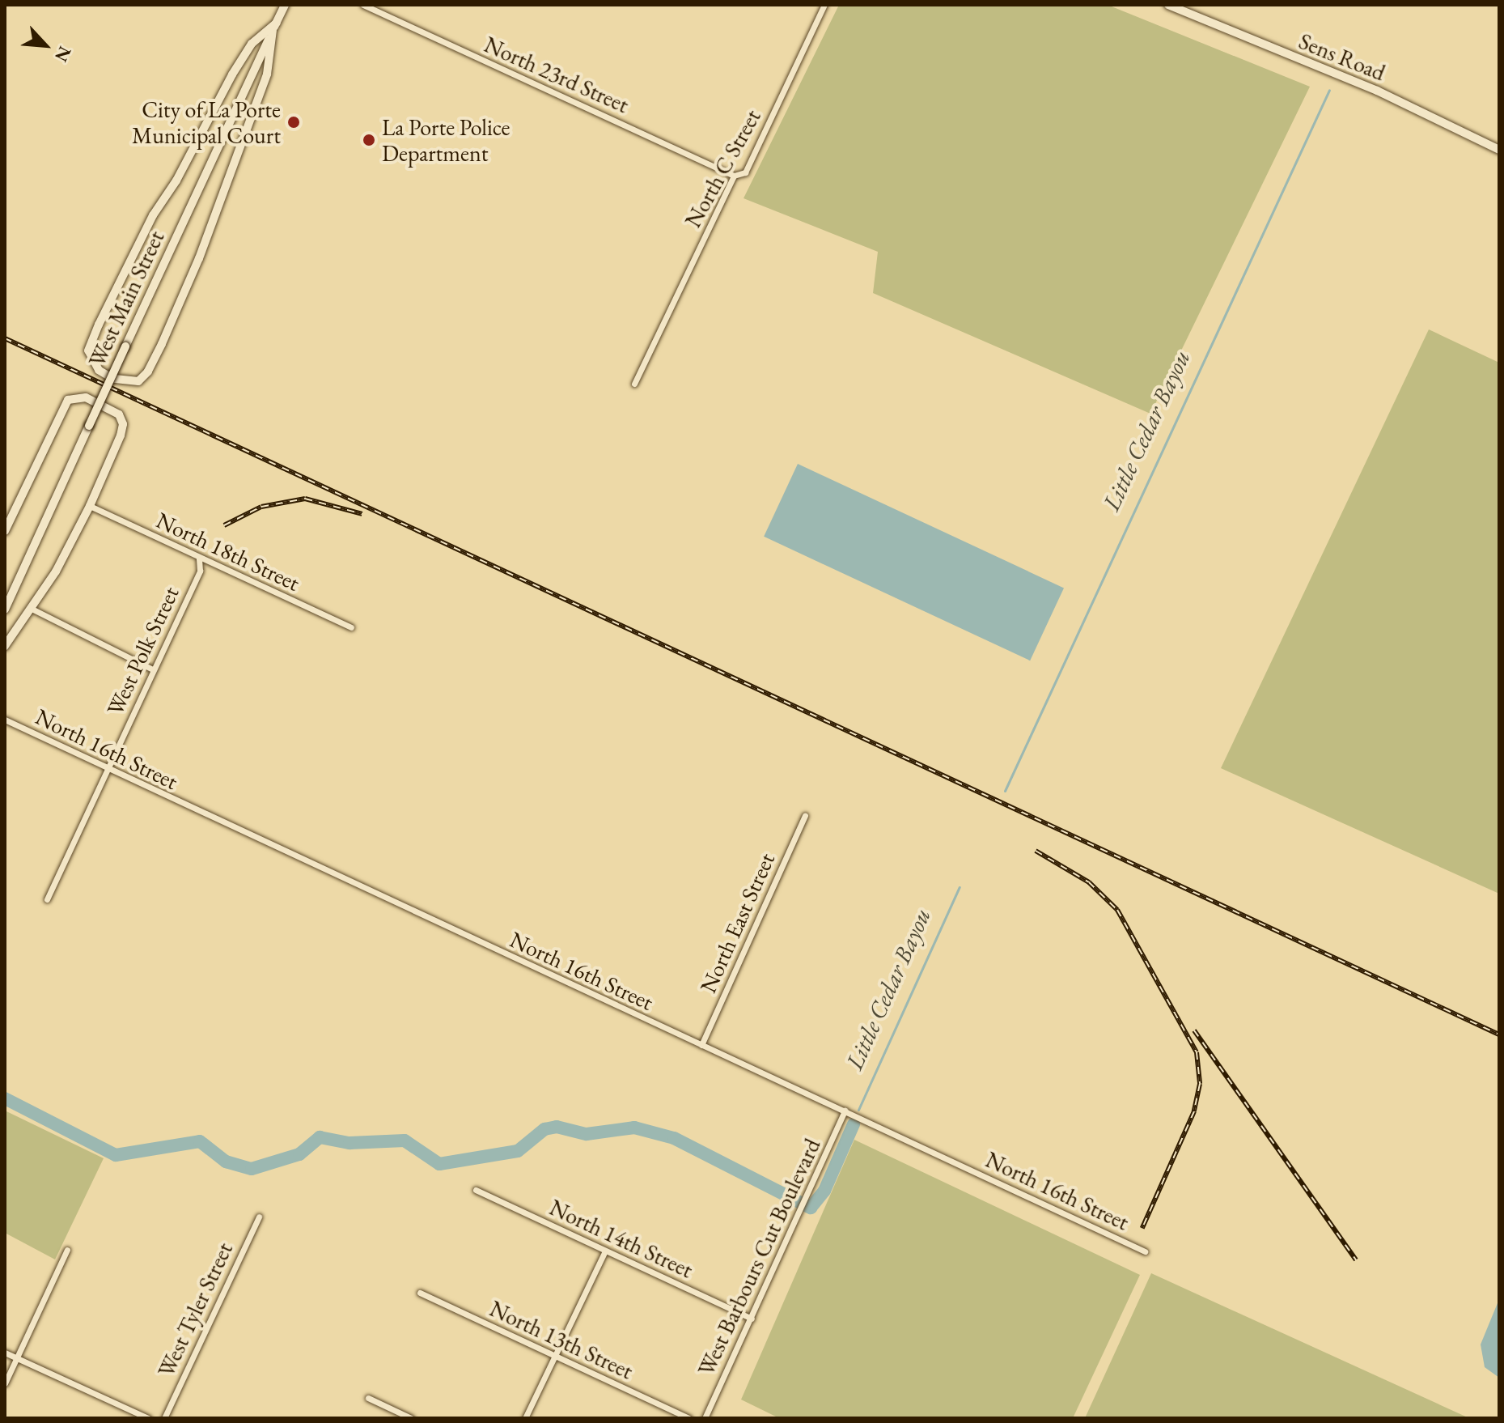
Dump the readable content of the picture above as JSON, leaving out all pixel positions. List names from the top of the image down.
{
  "streets": {
    "main road": ["Sens Road", "West Main Street"],
    "street": [
      "North 23rd Street",
      "North C Street",
      "North 18th Street",
      "West Polk Street",
      "North 16th Street",
      "North East Street",
      "North 14th Street",
      "West Barbours Cut Boulevard",
      "West Tyler Street",
      "North 13th Street"
    ]
  },
  "crossings": [
    ["North 23rd Street", "North C Street"],
    ["North 18th Street", "West Polk Street"],
    ["West Polk Street", "North 16th Street"],
    ["North 16th Street", "North East Street"],
    ["North 16th Street", "West Barbours Cut Boulevard"],
    ["North 14th Street", "West Barbours Cut Boulevard"]
  ],
  "water": ["Little Cedar Bayou"],
  "places": ["City of La Porte Municipal Court", "La Porte Police Department"],
  "north": "bottom right"
}
